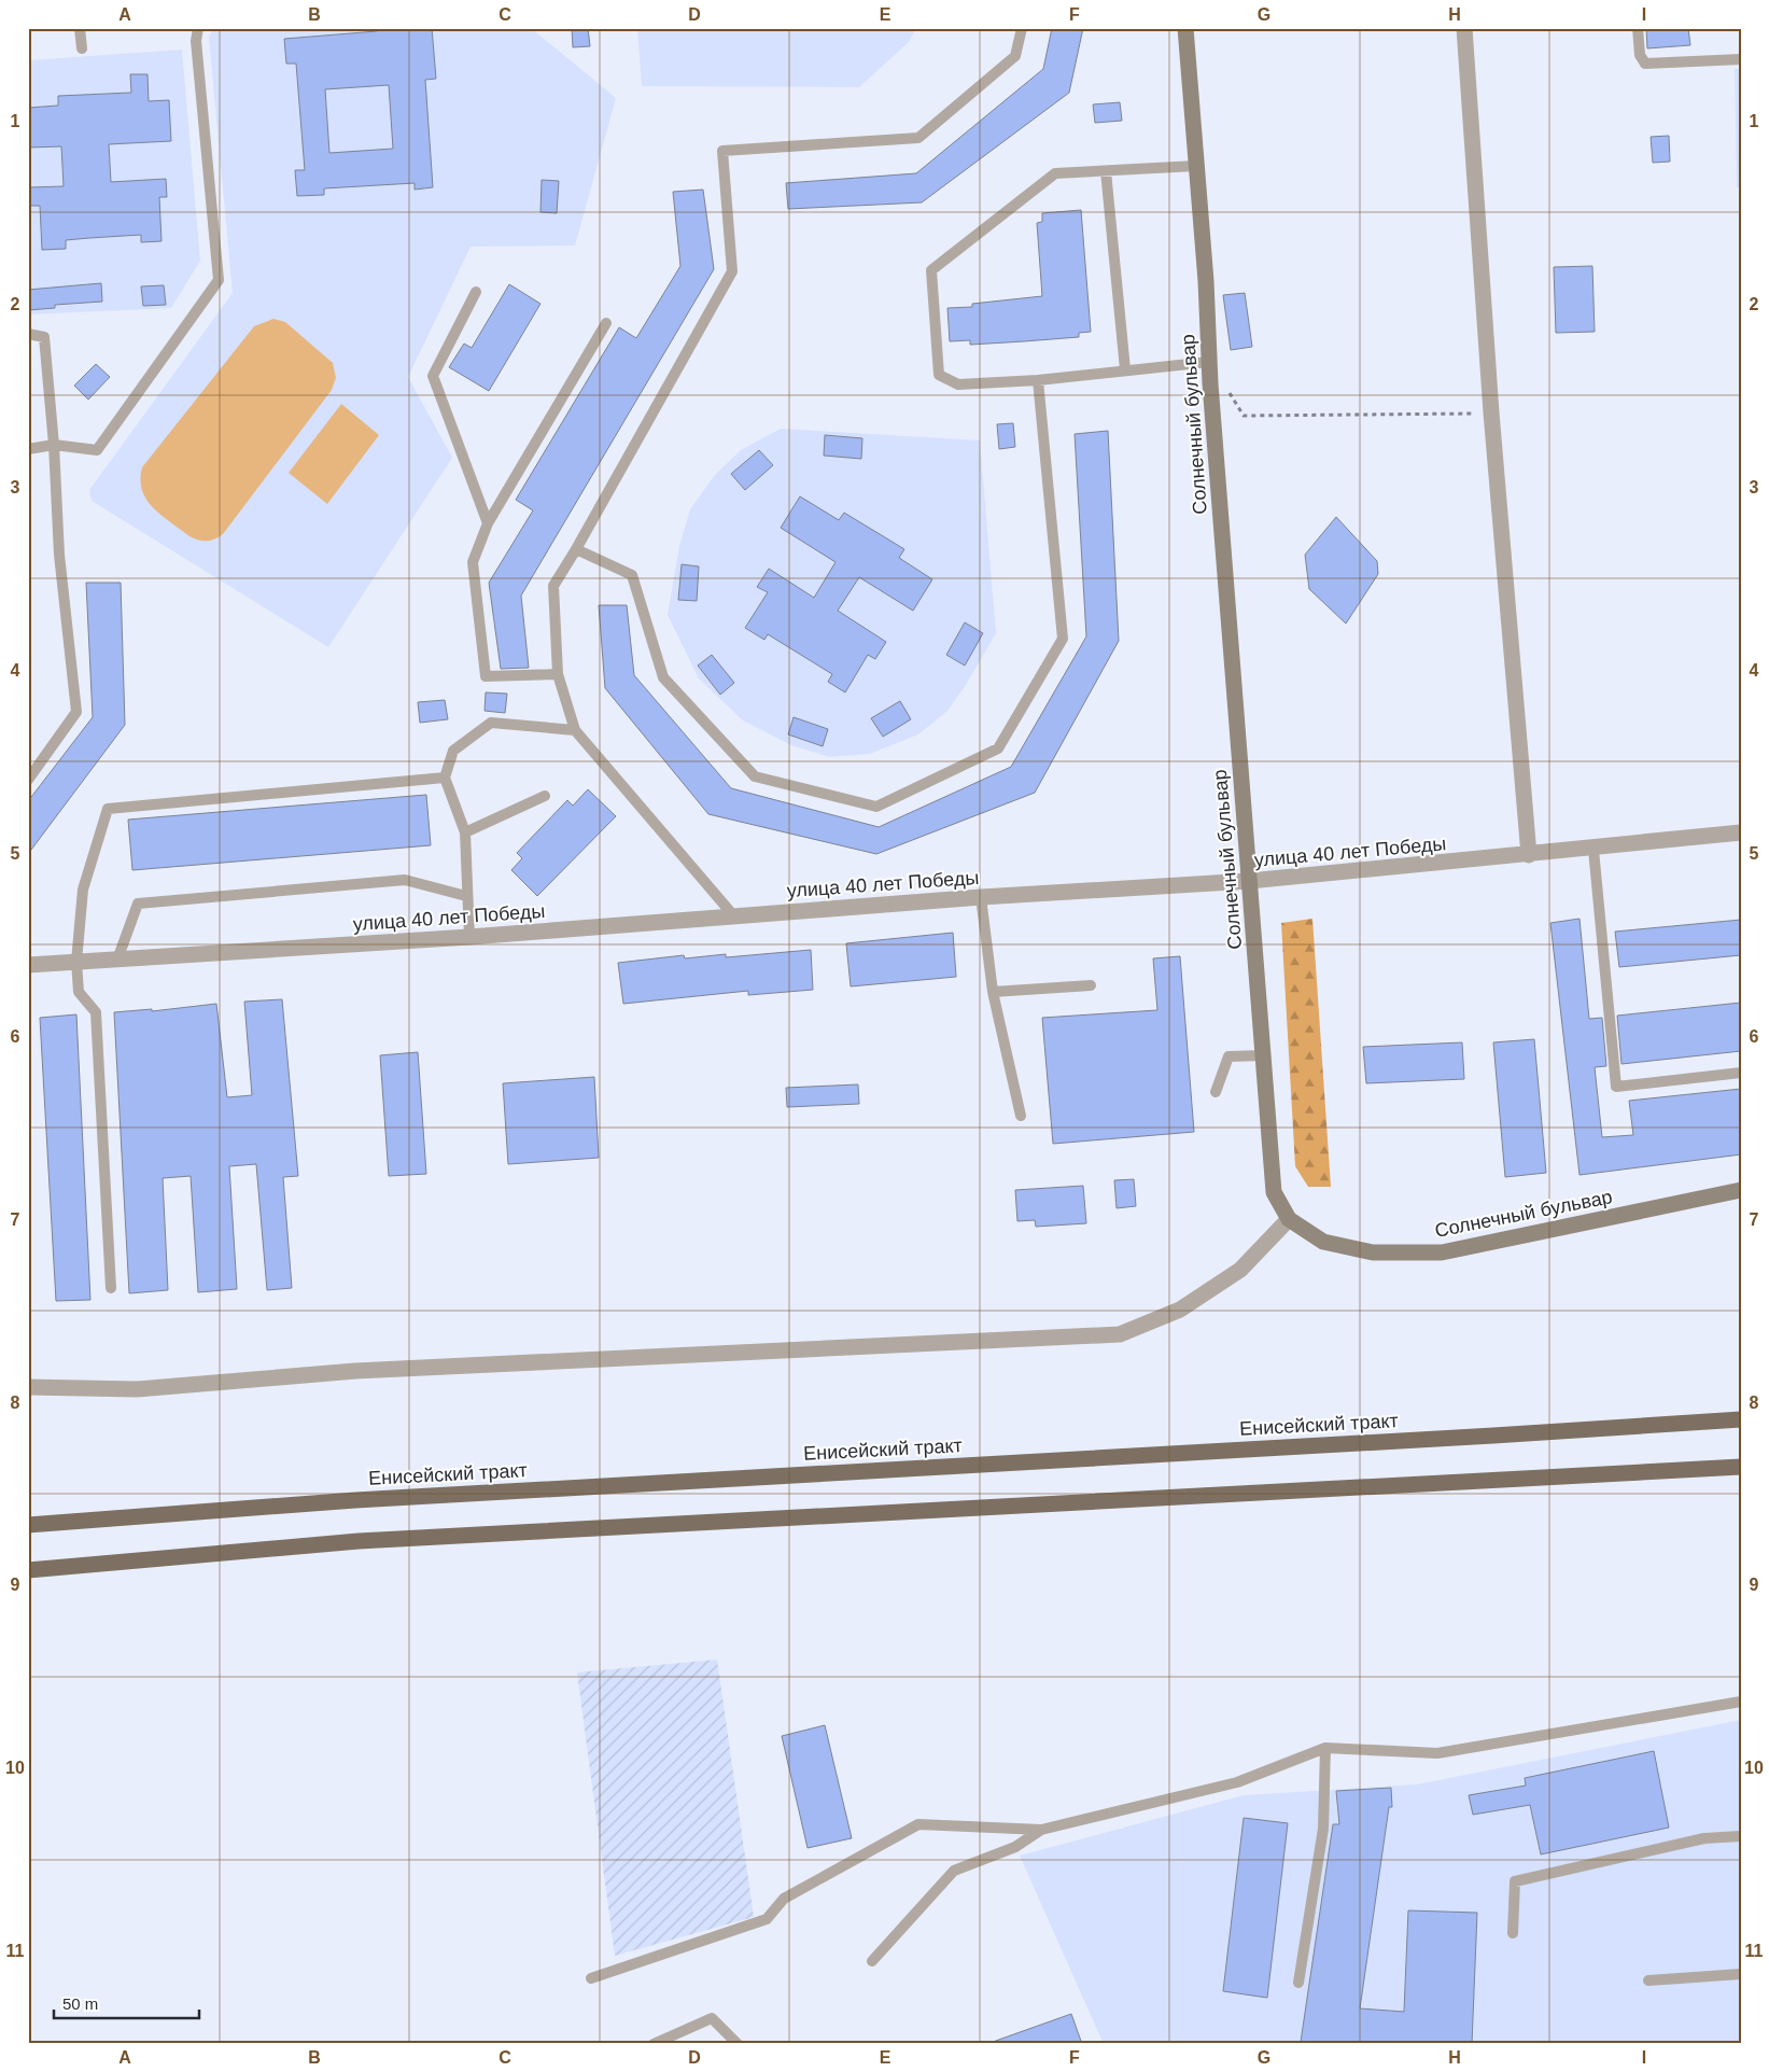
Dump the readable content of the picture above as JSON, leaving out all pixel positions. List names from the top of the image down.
{
  "streets": {
    "main road": ["Солнечный бульвар", "Енисейский тракт"],
    "street": ["улица 40 лет Победы"]
  },
  "crossings": [
    ["Солнечный бульвар", "улица 40 лет Победы"]
  ],
  "scale_bar": "50 m",
  "grid": {
    "columns": [
      "A",
      "B",
      "C",
      "D",
      "E",
      "F",
      "G",
      "H",
      "I"
    ],
    "rows": [
      "1",
      "2",
      "3",
      "4",
      "5",
      "6",
      "7",
      "8",
      "9",
      "10",
      "11"
    ]
  }
}
